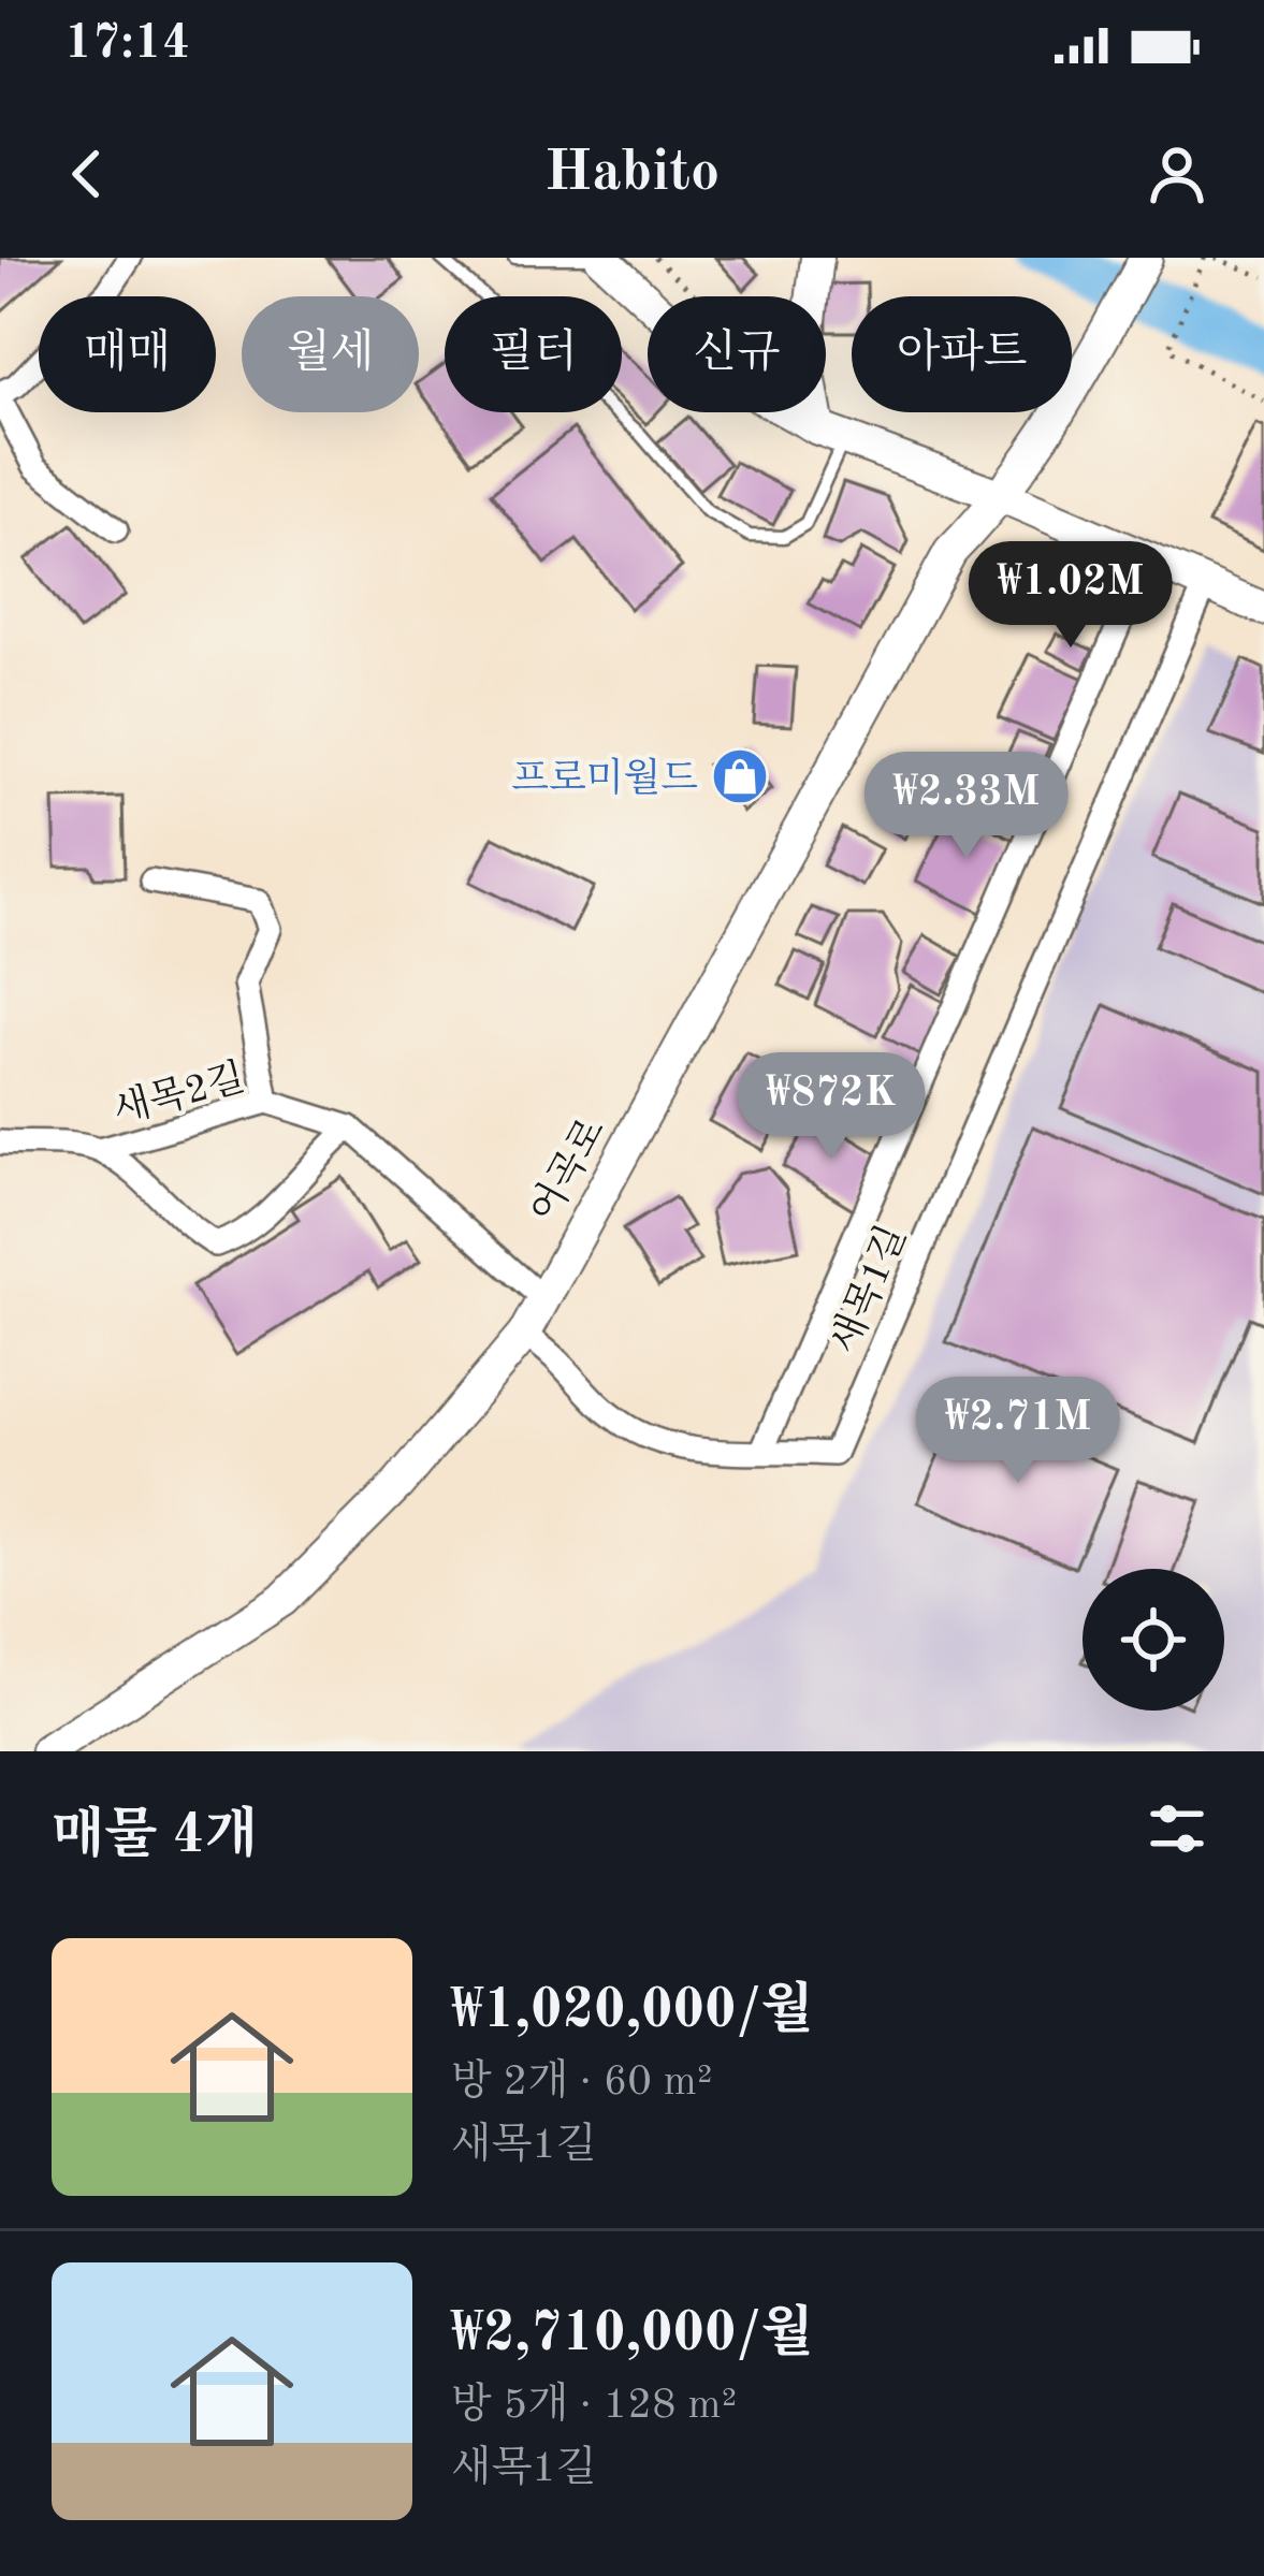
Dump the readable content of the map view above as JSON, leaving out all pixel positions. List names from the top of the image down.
{
  "streets": {
    "street": ["새목2길", "어곡로", "새목1길"]
  },
  "crossings": [
    ["새목2길", "어곡로"],
    ["어곡로", "새목1길"]
  ],
  "places": {
    "shop": ["프로미월드"]
  },
  "page": {
    "status": "17:14",
    "header": "Habito",
    "chip": [
      "매매",
      "월세",
      "필터",
      "신규",
      "아파트"
    ],
    "price": [
      "₩1.02M",
      "₩2.33M",
      "₩872K",
      "₩2.71M"
    ],
    "heading": "매물 4개",
    "list": [
      {
        "name": "₩1,020,000/월",
        "note": "방 2개 · 60 m² · 새목1길"
      },
      {
        "name": "₩2,710,000/월",
        "note": "방 5개 · 128 m² · 새목1길"
      }
    ]
  }
}
